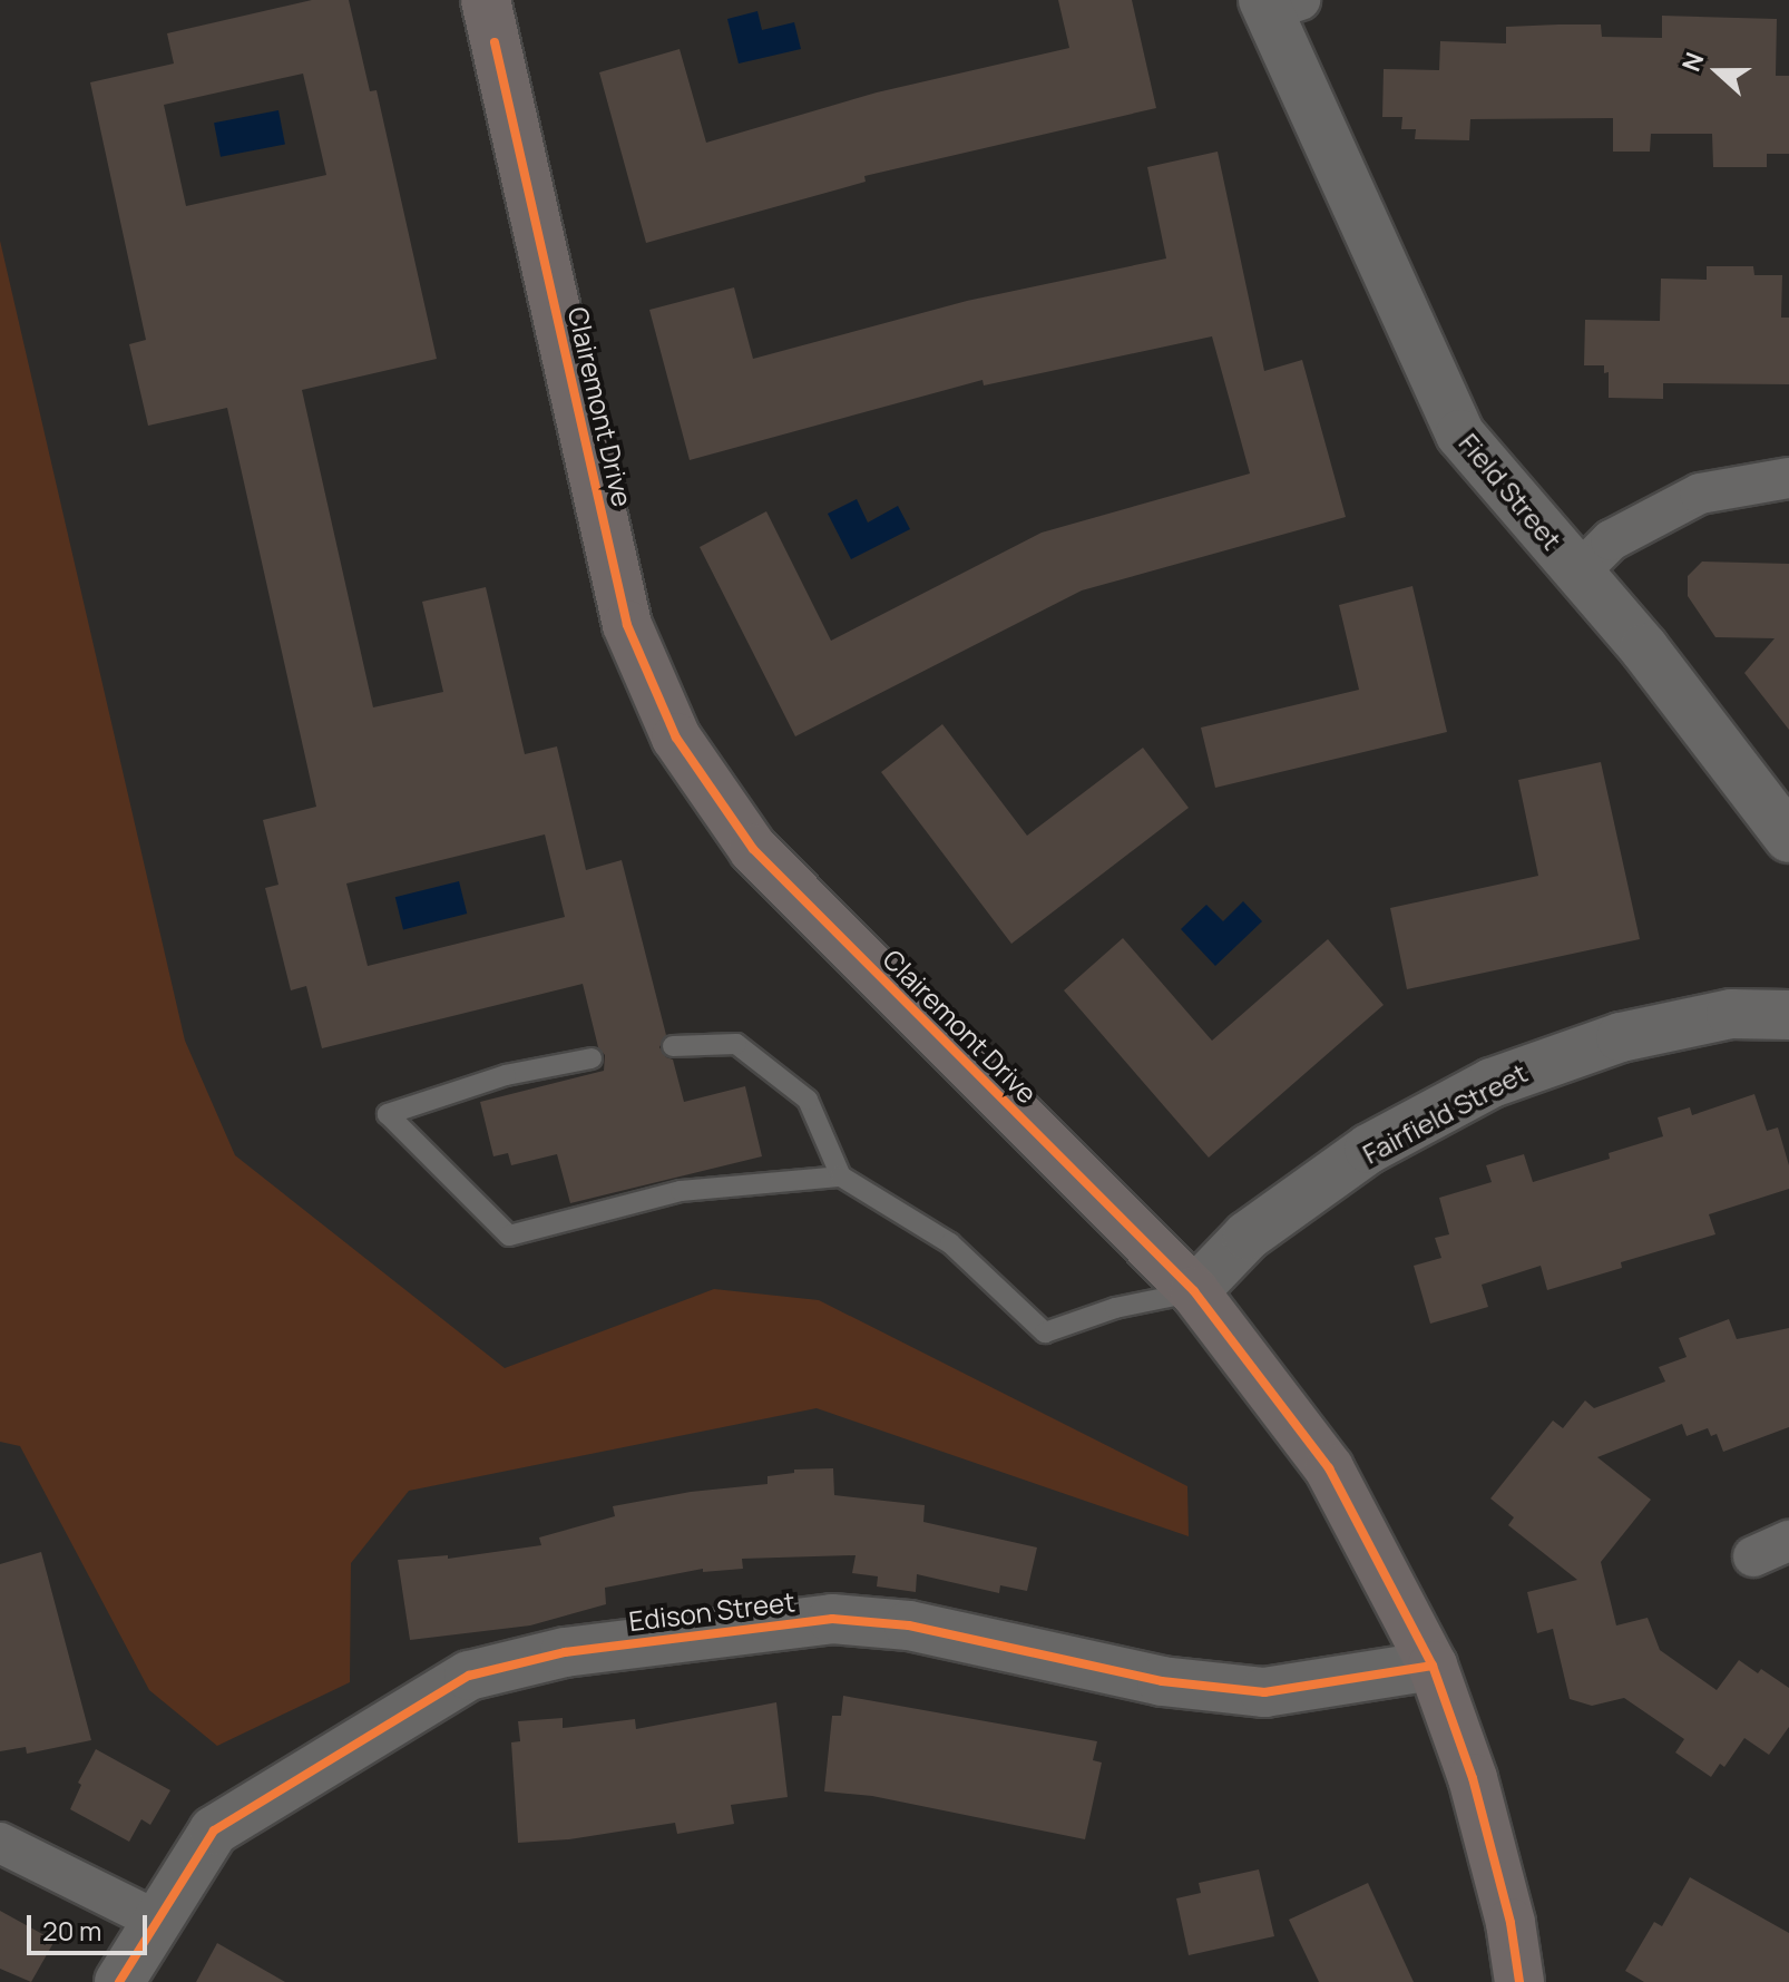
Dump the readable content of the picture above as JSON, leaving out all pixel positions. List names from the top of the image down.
{
  "streets": {
    "main road": ["Clairemont Drive"],
    "street": ["Field Street", "Fairfield Street", "Edison Street"]
  },
  "crossings": [
    ["Clairemont Drive", "Fairfield Street"],
    ["Clairemont Drive", "Edison Street"]
  ],
  "scale_bar": "20 m",
  "north": "left"
}
